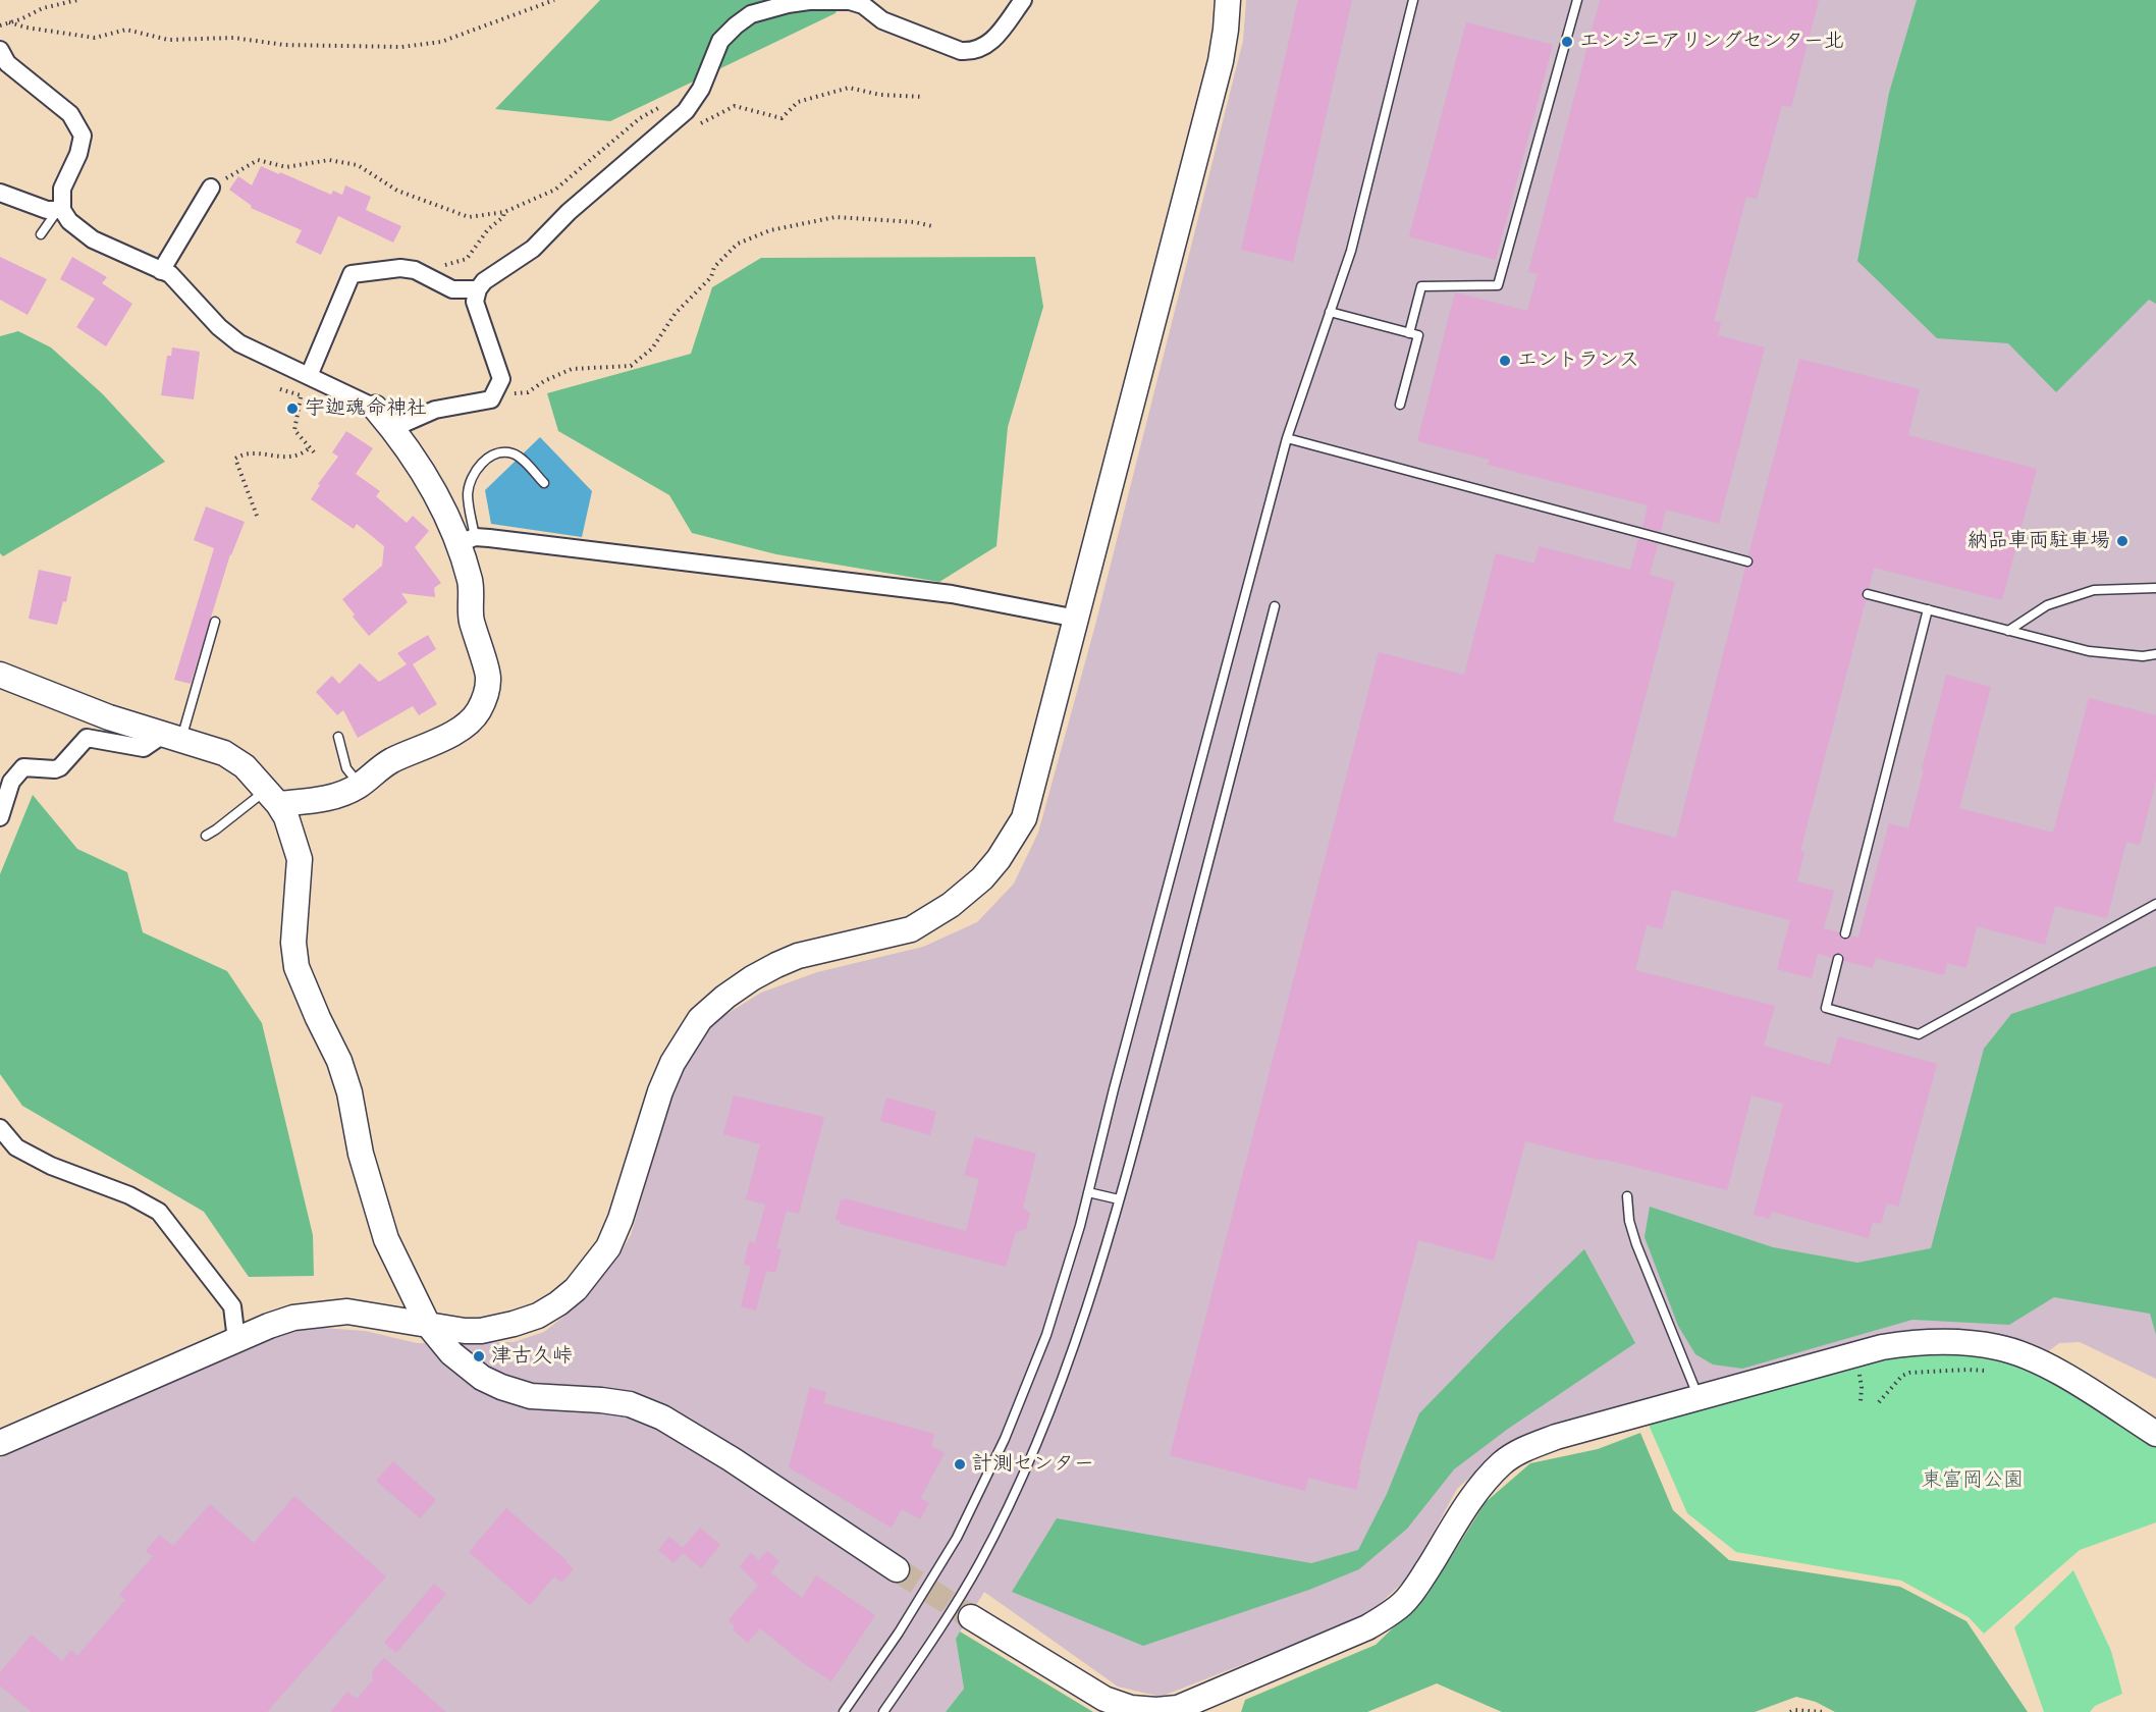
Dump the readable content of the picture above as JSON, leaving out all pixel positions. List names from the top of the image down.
{
  "parks": ["東富岡公園"],
  "places": [
    "エンジニアリングセンター北",
    "エントランス",
    "宇迦魂命神社",
    "納品車両駐車場",
    "津古久峠",
    "計測センター"
  ]
}
